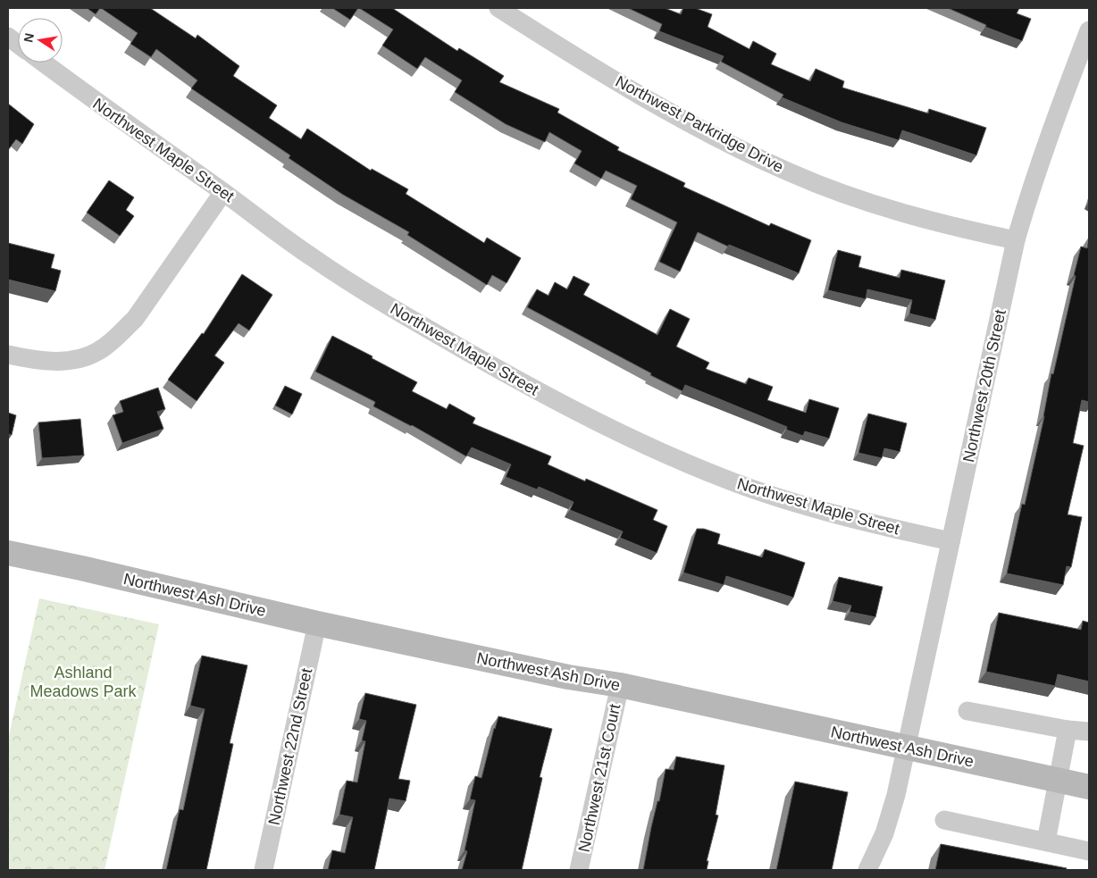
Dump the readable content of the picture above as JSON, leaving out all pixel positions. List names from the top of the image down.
{
  "streets": {
    "street": [
      "Northwest Parkridge Drive",
      "Northwest Maple Street",
      "Northwest 20th Street",
      "Northwest Ash Drive",
      "Northwest 22nd Street",
      "Northwest 21st Court"
    ]
  },
  "crossings": [
    ["Northwest Parkridge Drive", "Northwest 20th Street"],
    ["Northwest Maple Street", "Northwest 20th Street"],
    ["Northwest 20th Street", "Northwest Ash Drive"],
    ["Northwest Ash Drive", "Northwest 22nd Street"],
    ["Northwest Ash Drive", "Northwest 21st Court"]
  ],
  "parks": ["Ashland Meadows Park"],
  "north": "left"
}
